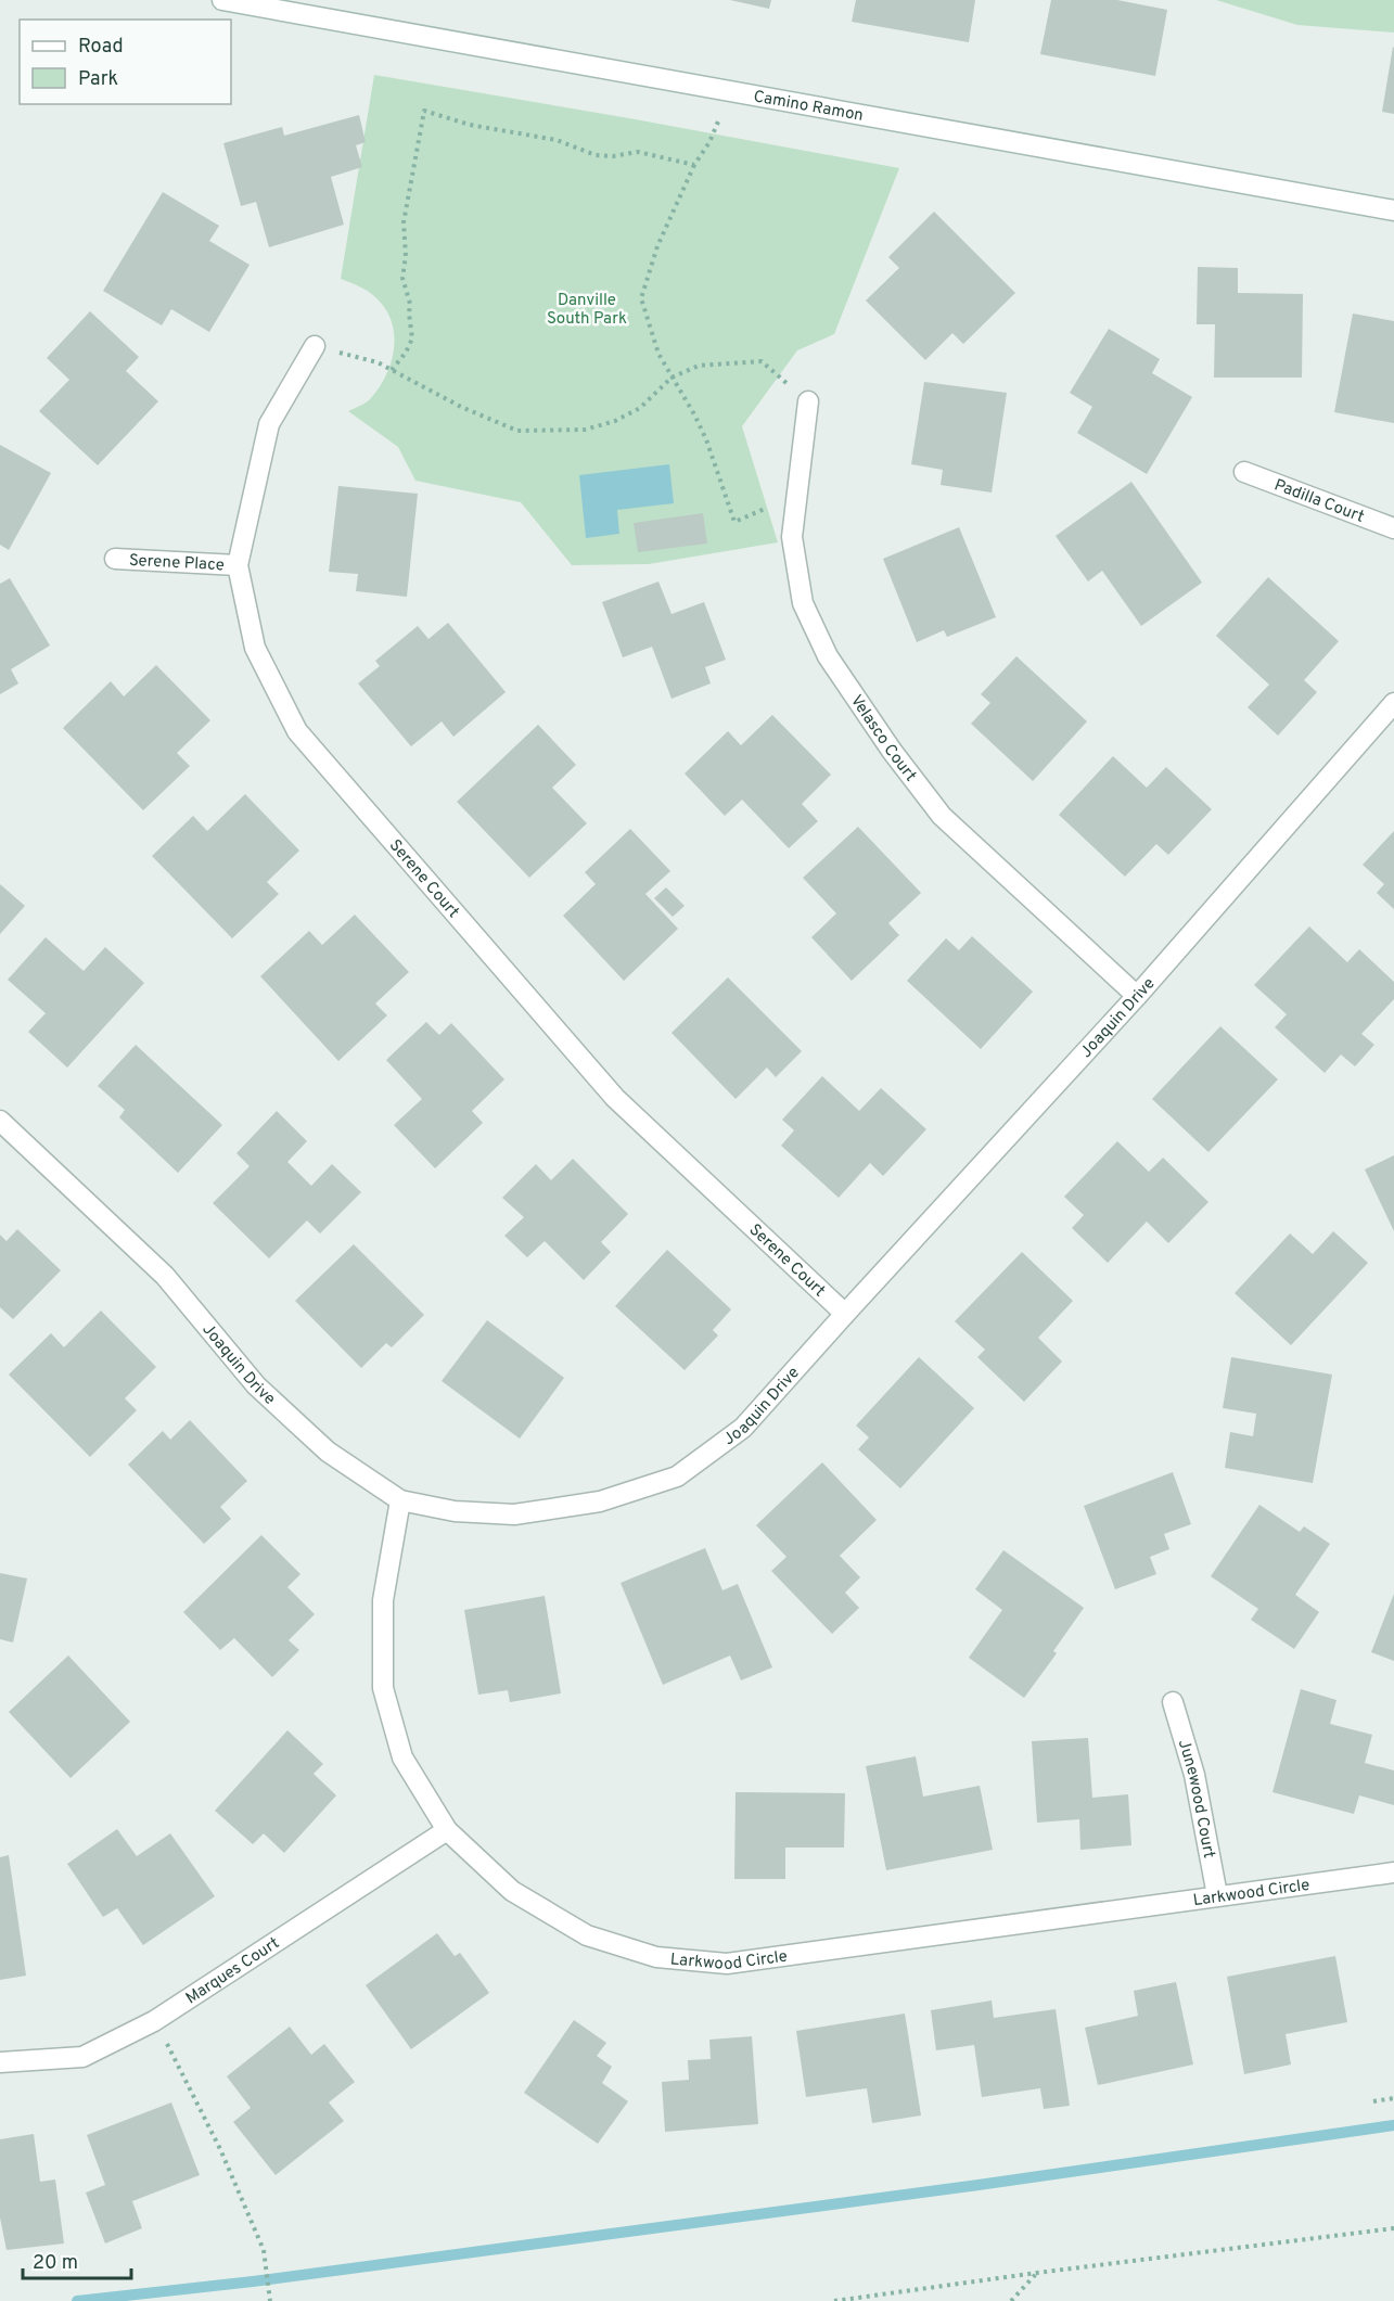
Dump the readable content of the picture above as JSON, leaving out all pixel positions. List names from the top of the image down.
{
  "streets": {
    "street": [
      "Camino Ramon",
      "Padilla Court",
      "Serene Place",
      "Velasco Court",
      "Serene Court",
      "Joaquin Drive",
      "Junewood Court",
      "Larkwood Circle",
      "Marques Court"
    ]
  },
  "crossings": [
    ["Serene Place", "Serene Court"],
    ["Velasco Court", "Joaquin Drive"],
    ["Serene Court", "Joaquin Drive"],
    ["Joaquin Drive", "Larkwood Circle"],
    ["Junewood Court", "Larkwood Circle"],
    ["Larkwood Circle", "Marques Court"]
  ],
  "parks": ["Danville South Park"],
  "legend": ["Road", "Park"],
  "scale_bar": "20 m"
}
